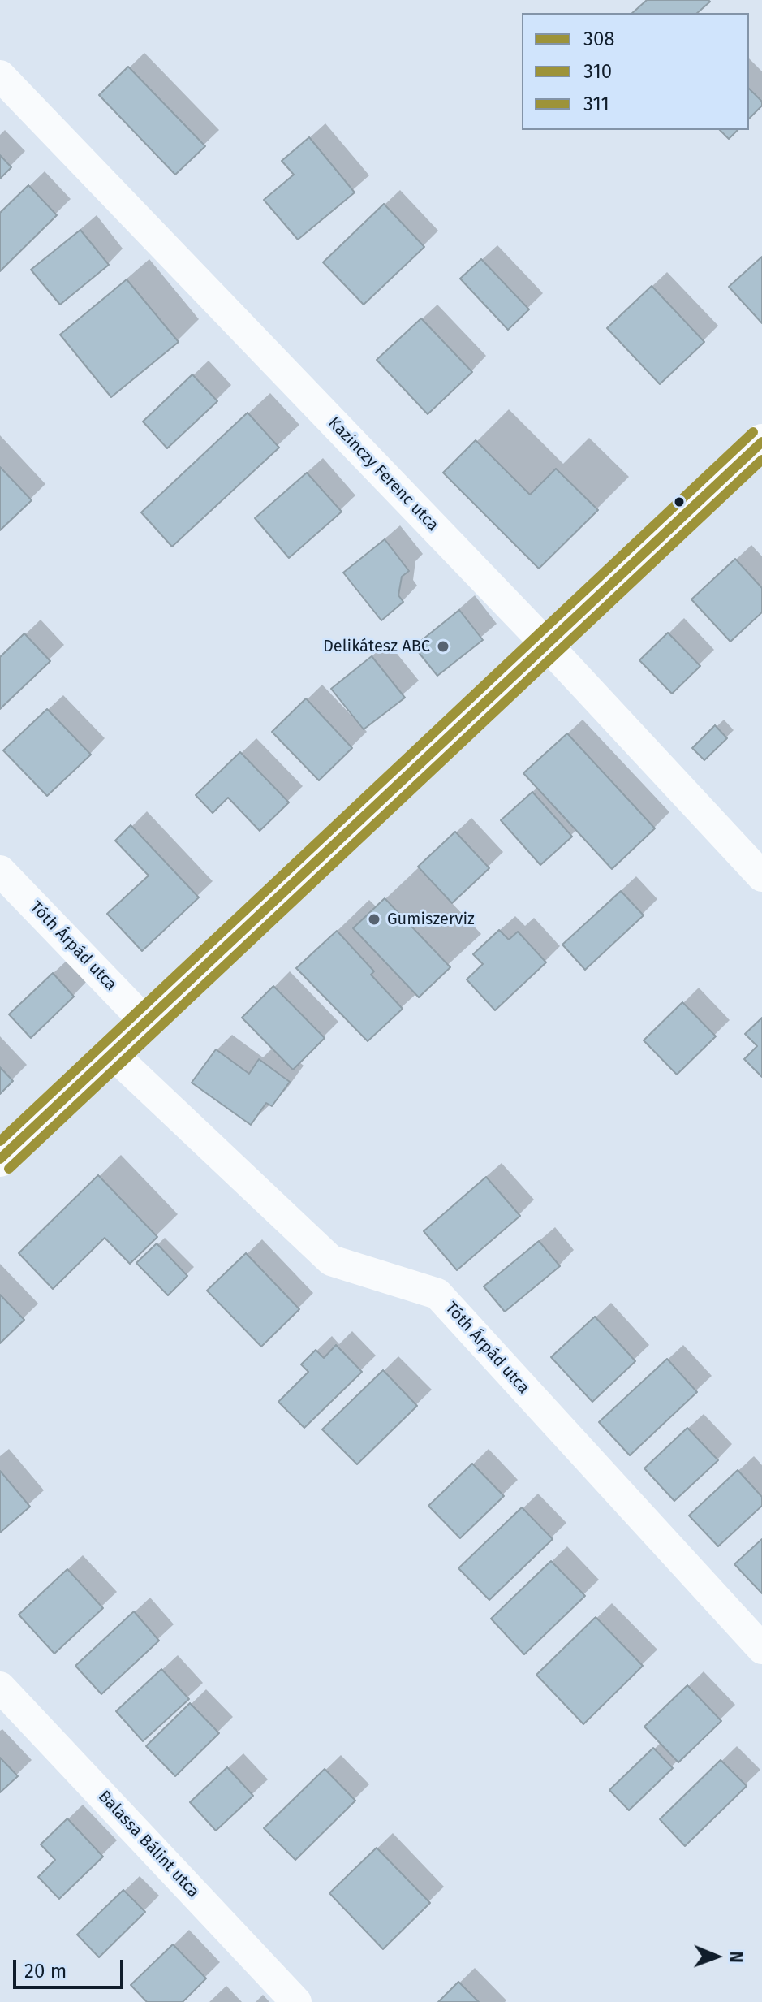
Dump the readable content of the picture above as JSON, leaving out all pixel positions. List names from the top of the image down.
{
  "streets": {
    "street": ["Kazinczy Ferenc utca", "Tóth Árpád utca", "Balassa Bálint utca"]
  },
  "places": ["Delikátesz ABC", "Gumiszerviz"],
  "lines": ["transit line 311", "transit line 308", "transit line 310"],
  "legend": ["308", "310", "311"],
  "scale_bar": "20 m",
  "north": "right"
}
